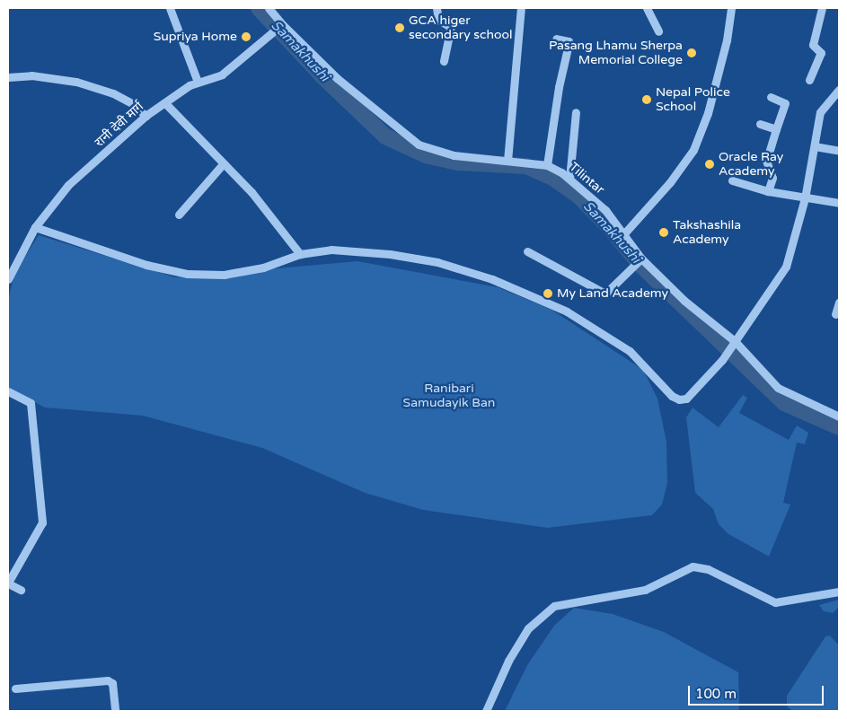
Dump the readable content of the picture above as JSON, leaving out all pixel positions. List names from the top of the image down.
{
  "streets": {
    "street": ["रानी देवी मार्ग", "Tilintar"]
  },
  "crossings": [
    ["रानी देवी मार्ग", "Tilintar"]
  ],
  "water": ["Samakhushi"],
  "parks": ["Ranibari Samudayik Ban"],
  "places": [
    "GCA higer secondary school",
    "Supriya Home",
    "Pasang Lhamu Sherpa Memorial College",
    "Nepal Police School",
    "Oracle Ray Academy",
    "Takshashila Academy",
    "My Land Academy"
  ],
  "scale_bar": "100 m"
}
